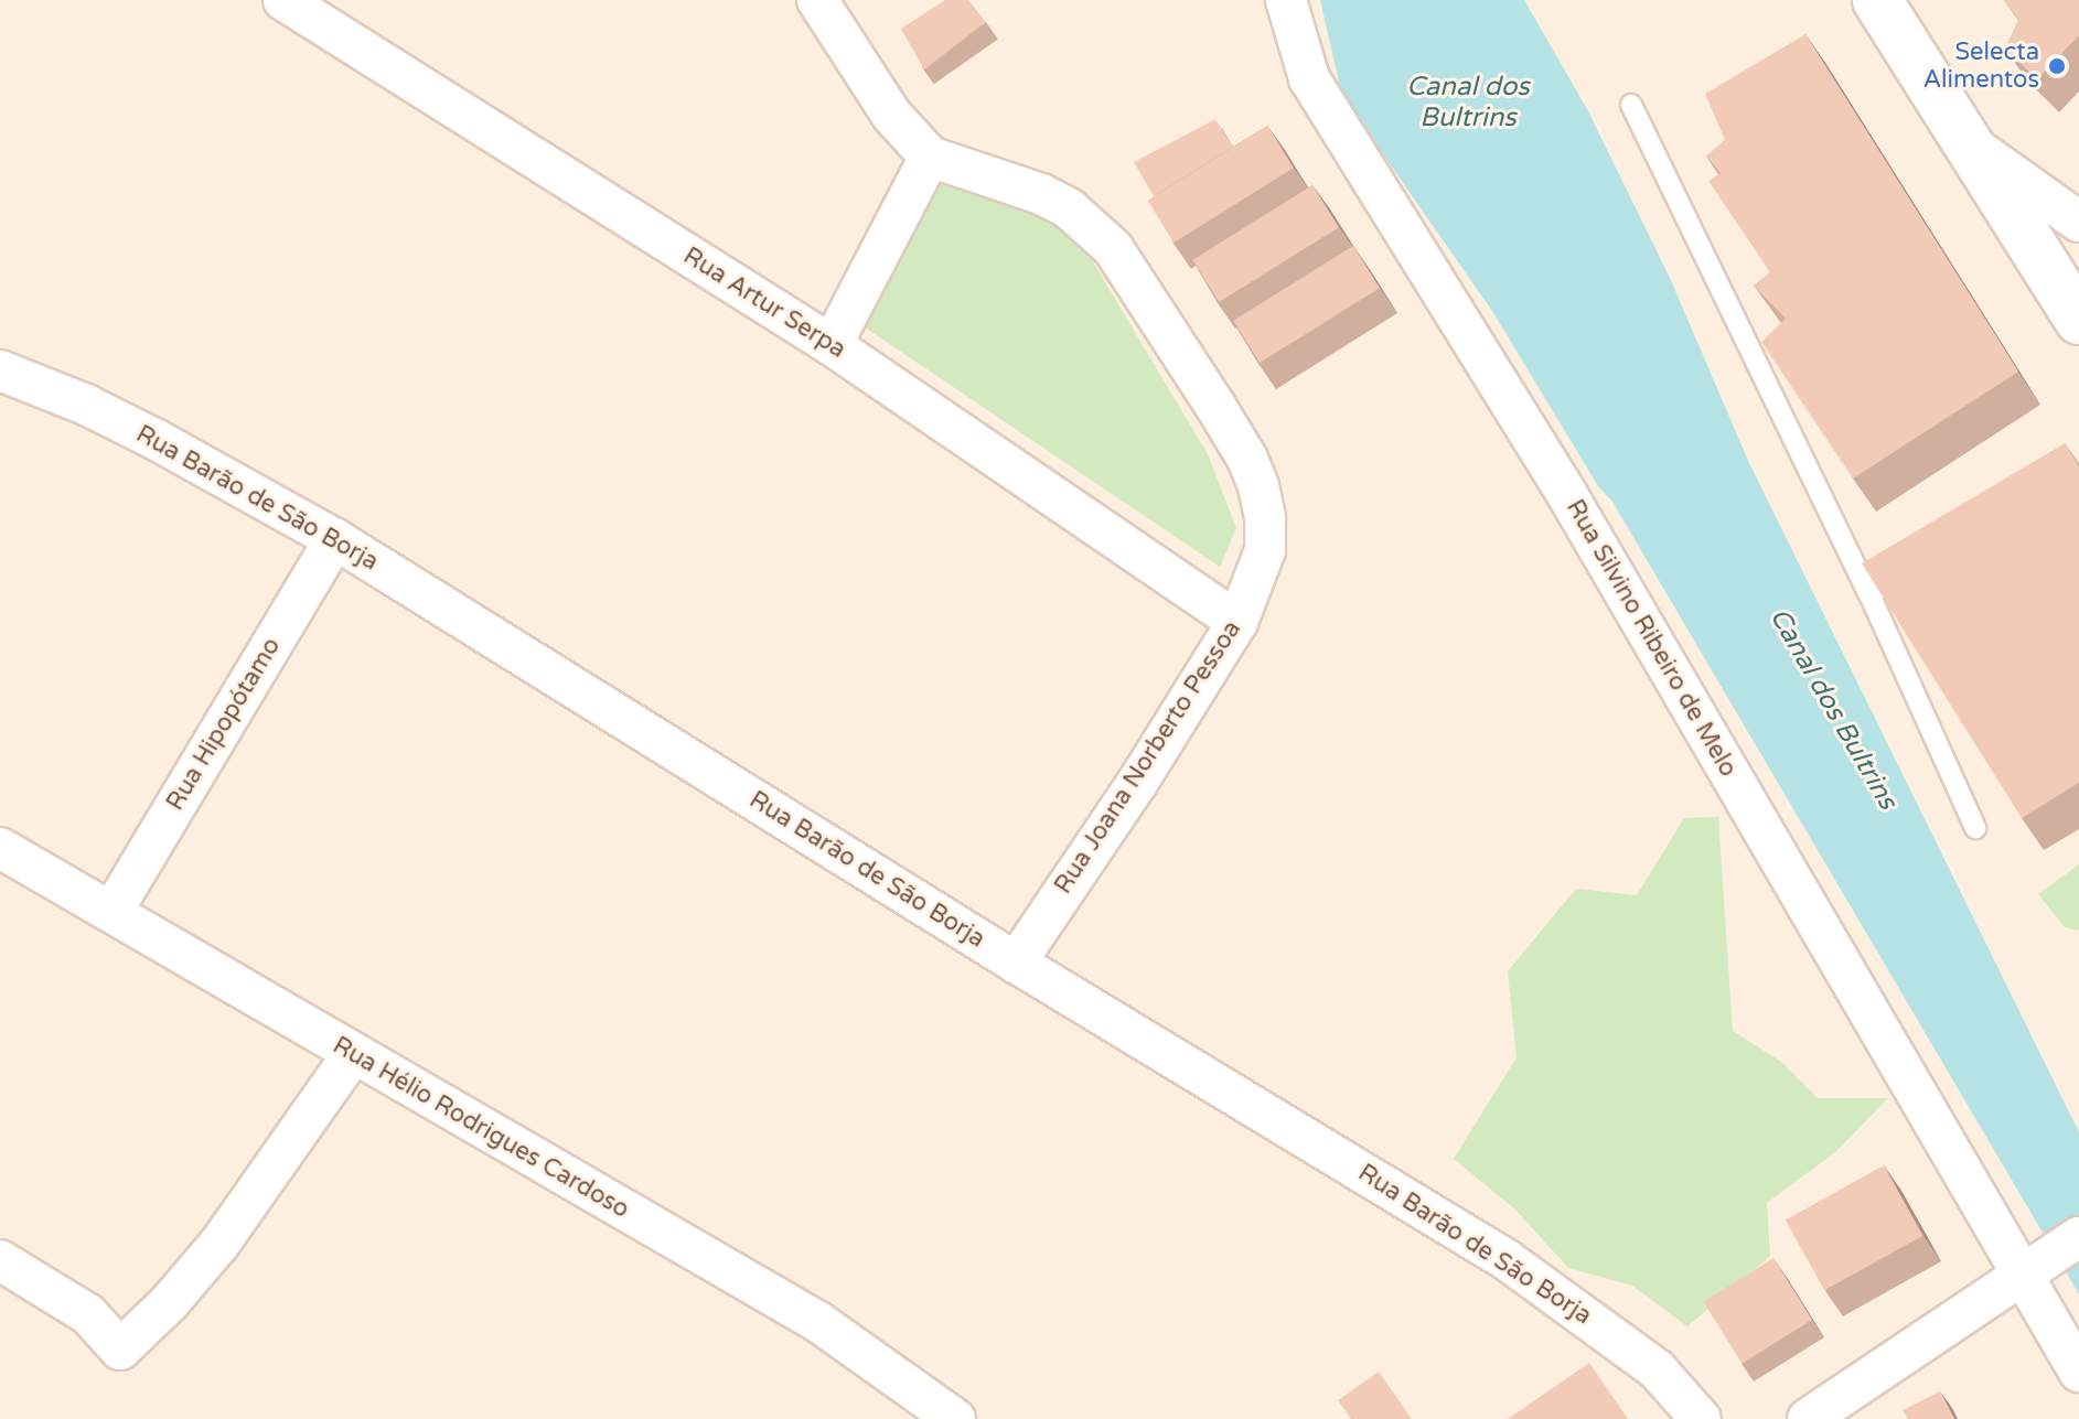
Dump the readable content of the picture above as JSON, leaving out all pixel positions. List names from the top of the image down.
{
  "streets": {
    "street": [
      "Rua Artur Serpa",
      "Rua Barão de São Borja",
      "Rua Silvino Ribeiro de Melo",
      "Rua Hipopótamo",
      "Rua Joana Norberto Pessoa",
      "Rua Hélio Rodrigues Cardoso"
    ]
  },
  "crossings": [
    ["Rua Artur Serpa", "Rua Joana Norberto Pessoa"],
    ["Rua Barão de São Borja", "Rua Hipopótamo"],
    ["Rua Barão de São Borja", "Rua Joana Norberto Pessoa"],
    ["Rua Hipopótamo", "Rua Hélio Rodrigues Cardoso"]
  ],
  "water": ["Canal dos Bultrins"],
  "places": ["Selecta Alimentos"]
}
